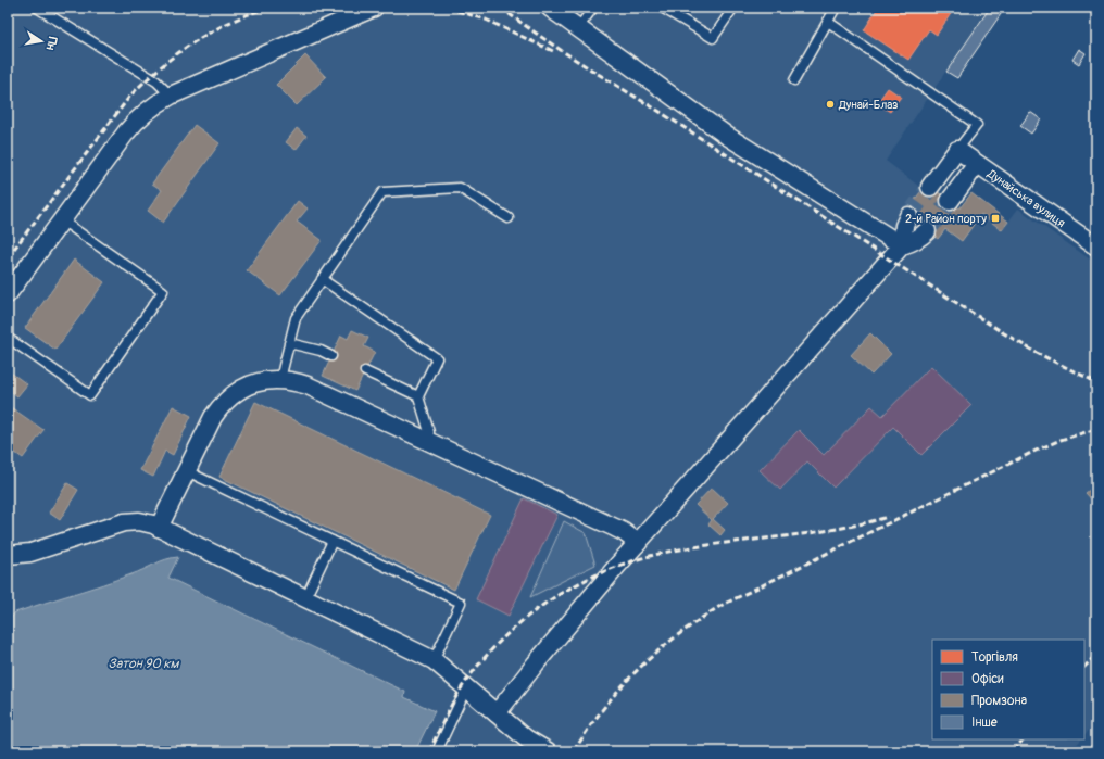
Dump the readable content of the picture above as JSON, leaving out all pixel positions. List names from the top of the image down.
{
  "streets": {
    "street": ["Дунайська вулиця"]
  },
  "water": ["Затон 90 км"],
  "places": {
    "other": ["Дунай-Блаз"],
    "transit": ["2-й Район порту"]
  },
  "legend": [
    "Торгівля",
    "Офіси",
    "Промзона",
    "Інше"
  ],
  "north": "right"
}
